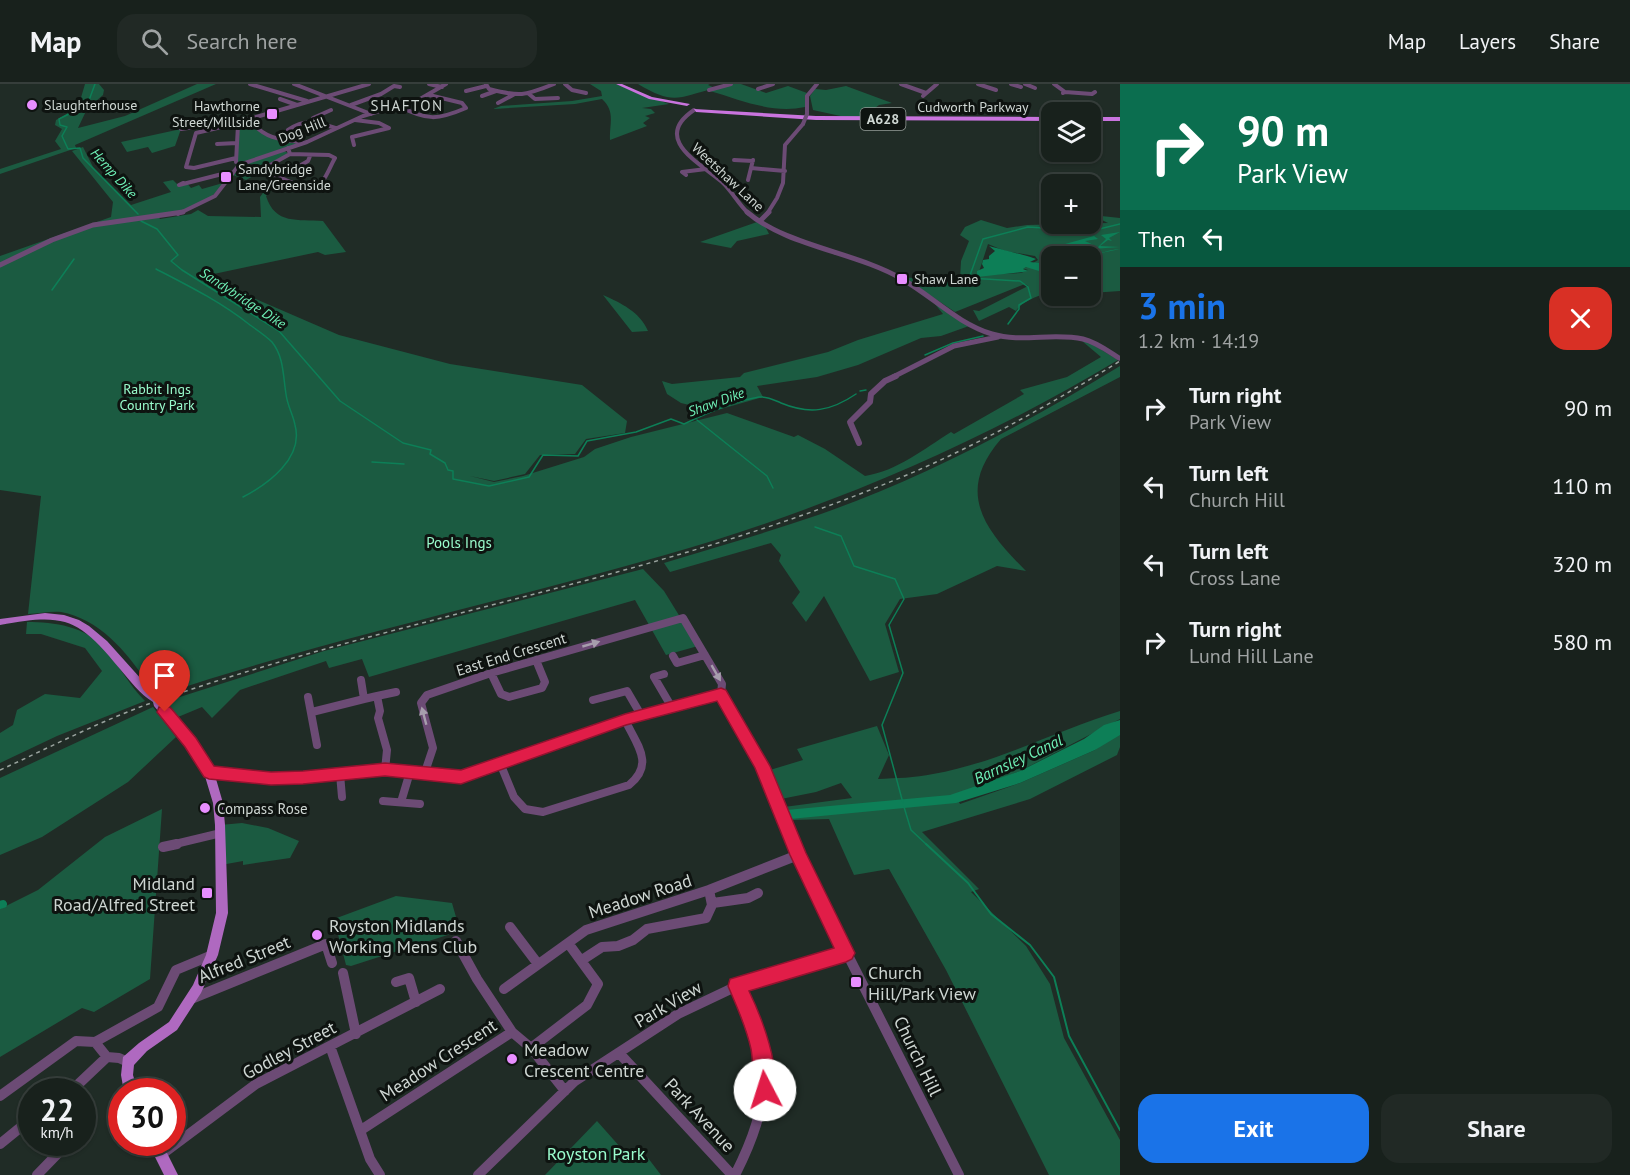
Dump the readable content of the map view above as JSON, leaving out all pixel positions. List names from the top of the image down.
{
  "streets": {
    "highway": ["Cudworth Parkway", "A628"],
    "street": [
      "Dog Hill",
      "Weetshaw Lane",
      "East End Crescent",
      "Meadow Road",
      "Alfred Street",
      "Park View",
      "Godley Street",
      "Church Hill",
      "Meadow Crescent",
      "Park Avenue"
    ]
  },
  "crossings": [
    ["Cudworth Parkway", "Weetshaw Lane"],
    ["East End Crescent", "Church Hill"],
    ["Meadow Road", "Church Hill"],
    ["Park View", "Church Hill"],
    ["Park View", "Meadow Crescent"],
    ["Park View", "Park Avenue"]
  ],
  "one_way": ["East End Crescent"],
  "districts": ["SHAFTON"],
  "water": [
    "Hemp Dike",
    "Sandybridge Dike",
    "Shaw Dike",
    "Barnsley Canal"
  ],
  "parks": ["Rabbit Ings Country Park", "Pools Ings", "Royston Park"],
  "places": {
    "other": [
      "Slaughterhouse",
      "Compass Rose",
      "Royston Midlands Working Mens Club",
      "Meadow Crescent Centre"
    ],
    "transit": [
      "Hawthorne Street/Millside",
      "Sandybridge Lane/Greenside",
      "Shaw Lane",
      "Midland Road/Alfred Street",
      "Church Hill/Park View"
    ]
  },
  "page": {
    "header": "Map",
    "search": "Search here",
    "nav": ["Map", "Layers", "Share"],
    "turn": ["90 m", "Park View"],
    "map_buttons": ["+", "−"],
    "then": "Then",
    "heading": ["3 min", "1.2 km · 14:19"],
    "list": [
      {
        "name": "Turn right",
        "note": "Park View",
        "value": "90 m"
      },
      {
        "name": "Turn left",
        "note": "Church Hill",
        "value": "110 m"
      },
      {
        "name": "Turn left",
        "note": "Cross Lane",
        "value": "320 m"
      },
      {
        "name": "Turn right",
        "note": "Lund Hill Lane",
        "value": "580 m"
      }
    ],
    "speed": "22 km/h",
    "limit": "30",
    "buttons": ["Exit", "Share"]
  }
}
